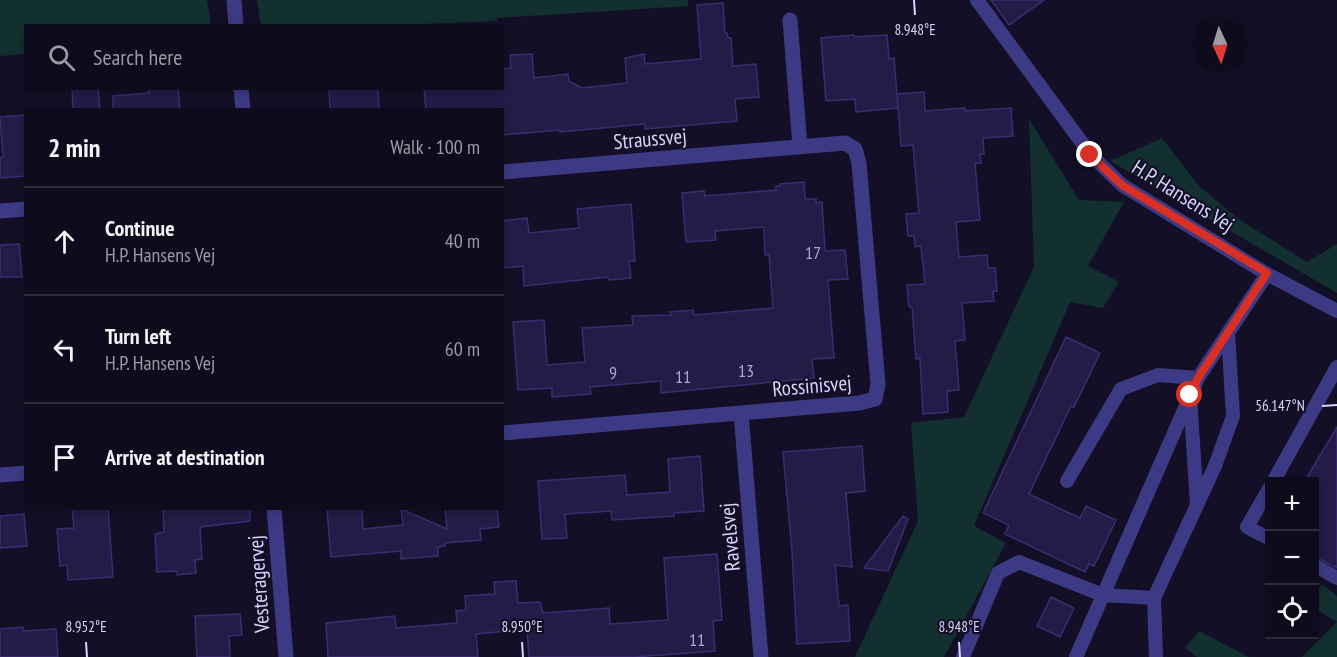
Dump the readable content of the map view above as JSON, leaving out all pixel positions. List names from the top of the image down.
{
  "streets": {
    "street": [
      "Straussvej",
      "Rossinisvej",
      "Ravelsvej",
      "Vesteragervej"
    ],
    "lane": ["H.P. Hansens Vej"]
  },
  "crossings": [
    ["Straussvej", "Rossinisvej"],
    ["Rossinisvej", "Ravelsvej"]
  ],
  "house_numbers": [
    "17",
    "13",
    "9",
    "11",
    "11"
  ],
  "north": "bottom",
  "page": {
    "search": "Search here",
    "heading": ["2 min", "Walk · 100 m"],
    "list": [
      ["Continue", "H.P. Hansens Vej", "40 m"],
      ["Turn left", "H.P. Hansens Vej", "60 m"],
      "Arrive at destination"
    ],
    "map_buttons": ["+", "−"]
  },
  "coordinates": [
    "8.948°E",
    "56.147°N",
    "8.952°E",
    "8.950°E"
  ]
}
